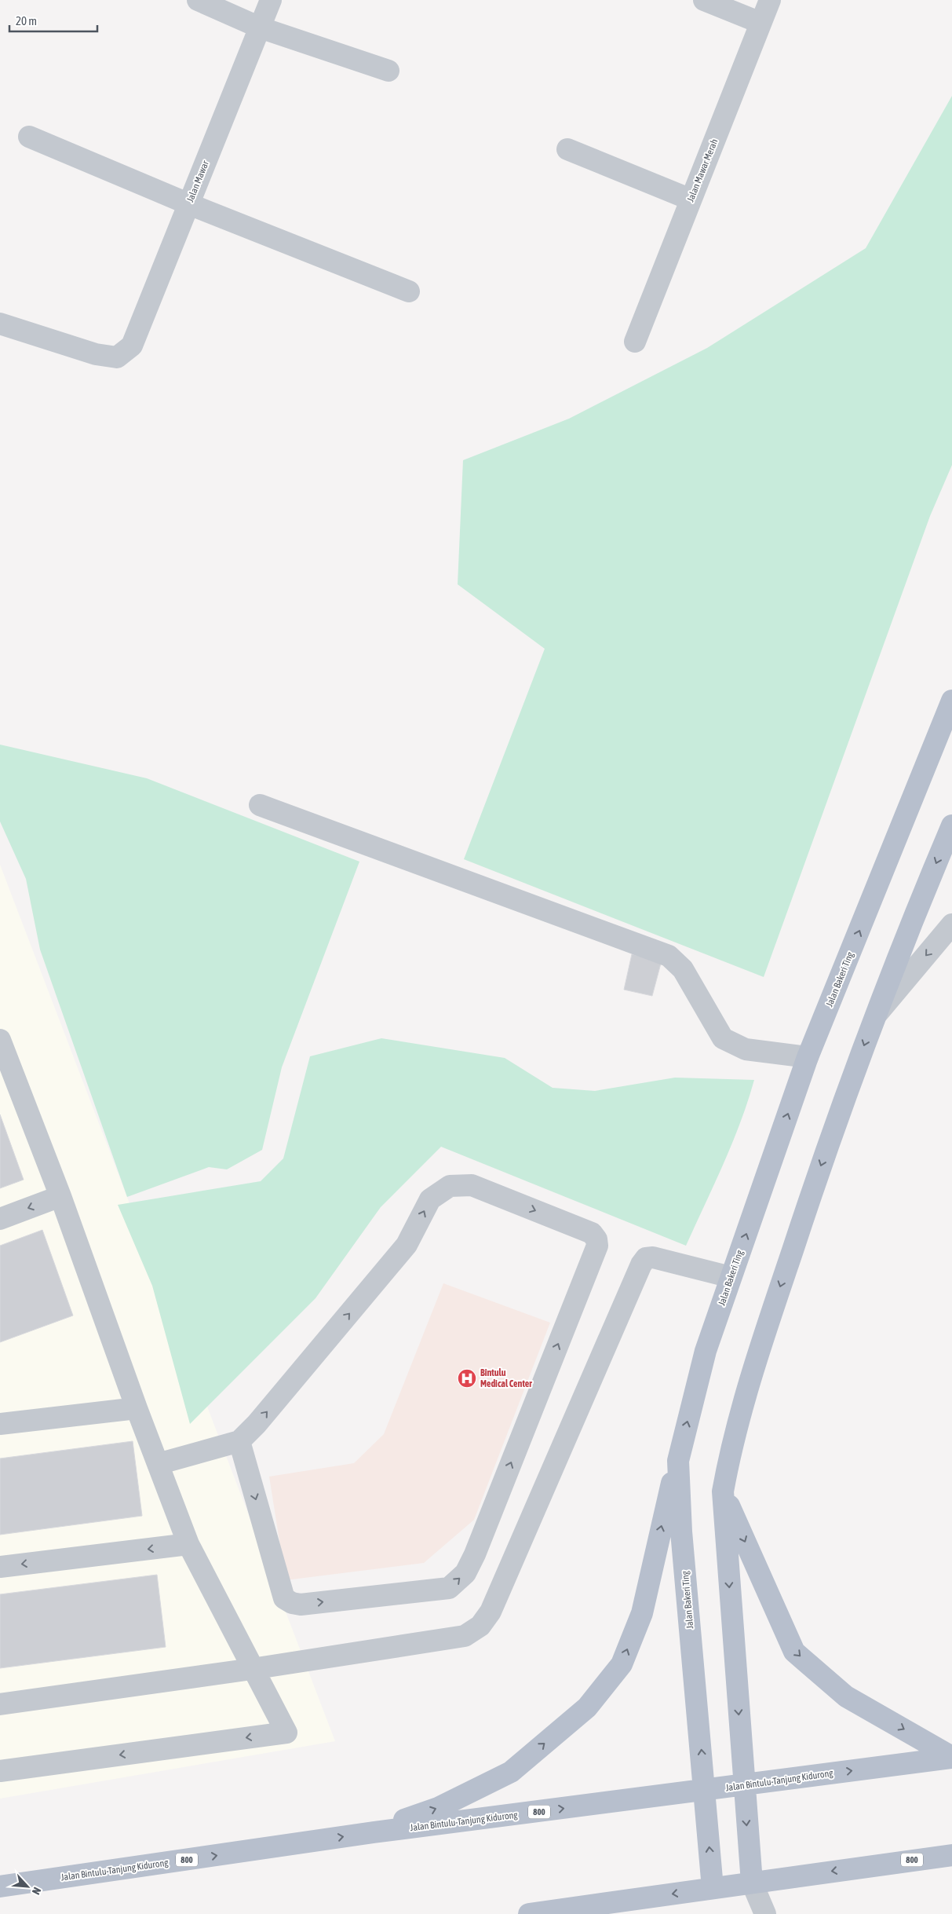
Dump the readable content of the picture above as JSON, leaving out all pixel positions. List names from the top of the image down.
{
  "streets": {
    "main road": ["Jalan Bakeri Ting", "Jalan Bintulu-Tanjung Kidurong", "800"],
    "street": ["Jalan Mawar Merah", "Jalan Mawar"]
  },
  "crossings": [
    ["Jalan Bakeri Ting", "Jalan Bintulu-Tanjung Kidurong"],
    ["Jalan Bakeri Ting", "800"]
  ],
  "places": {
    "hospital": ["Bintulu Medical Center"]
  },
  "scale_bar": "20 m",
  "north": "bottom right"
}
